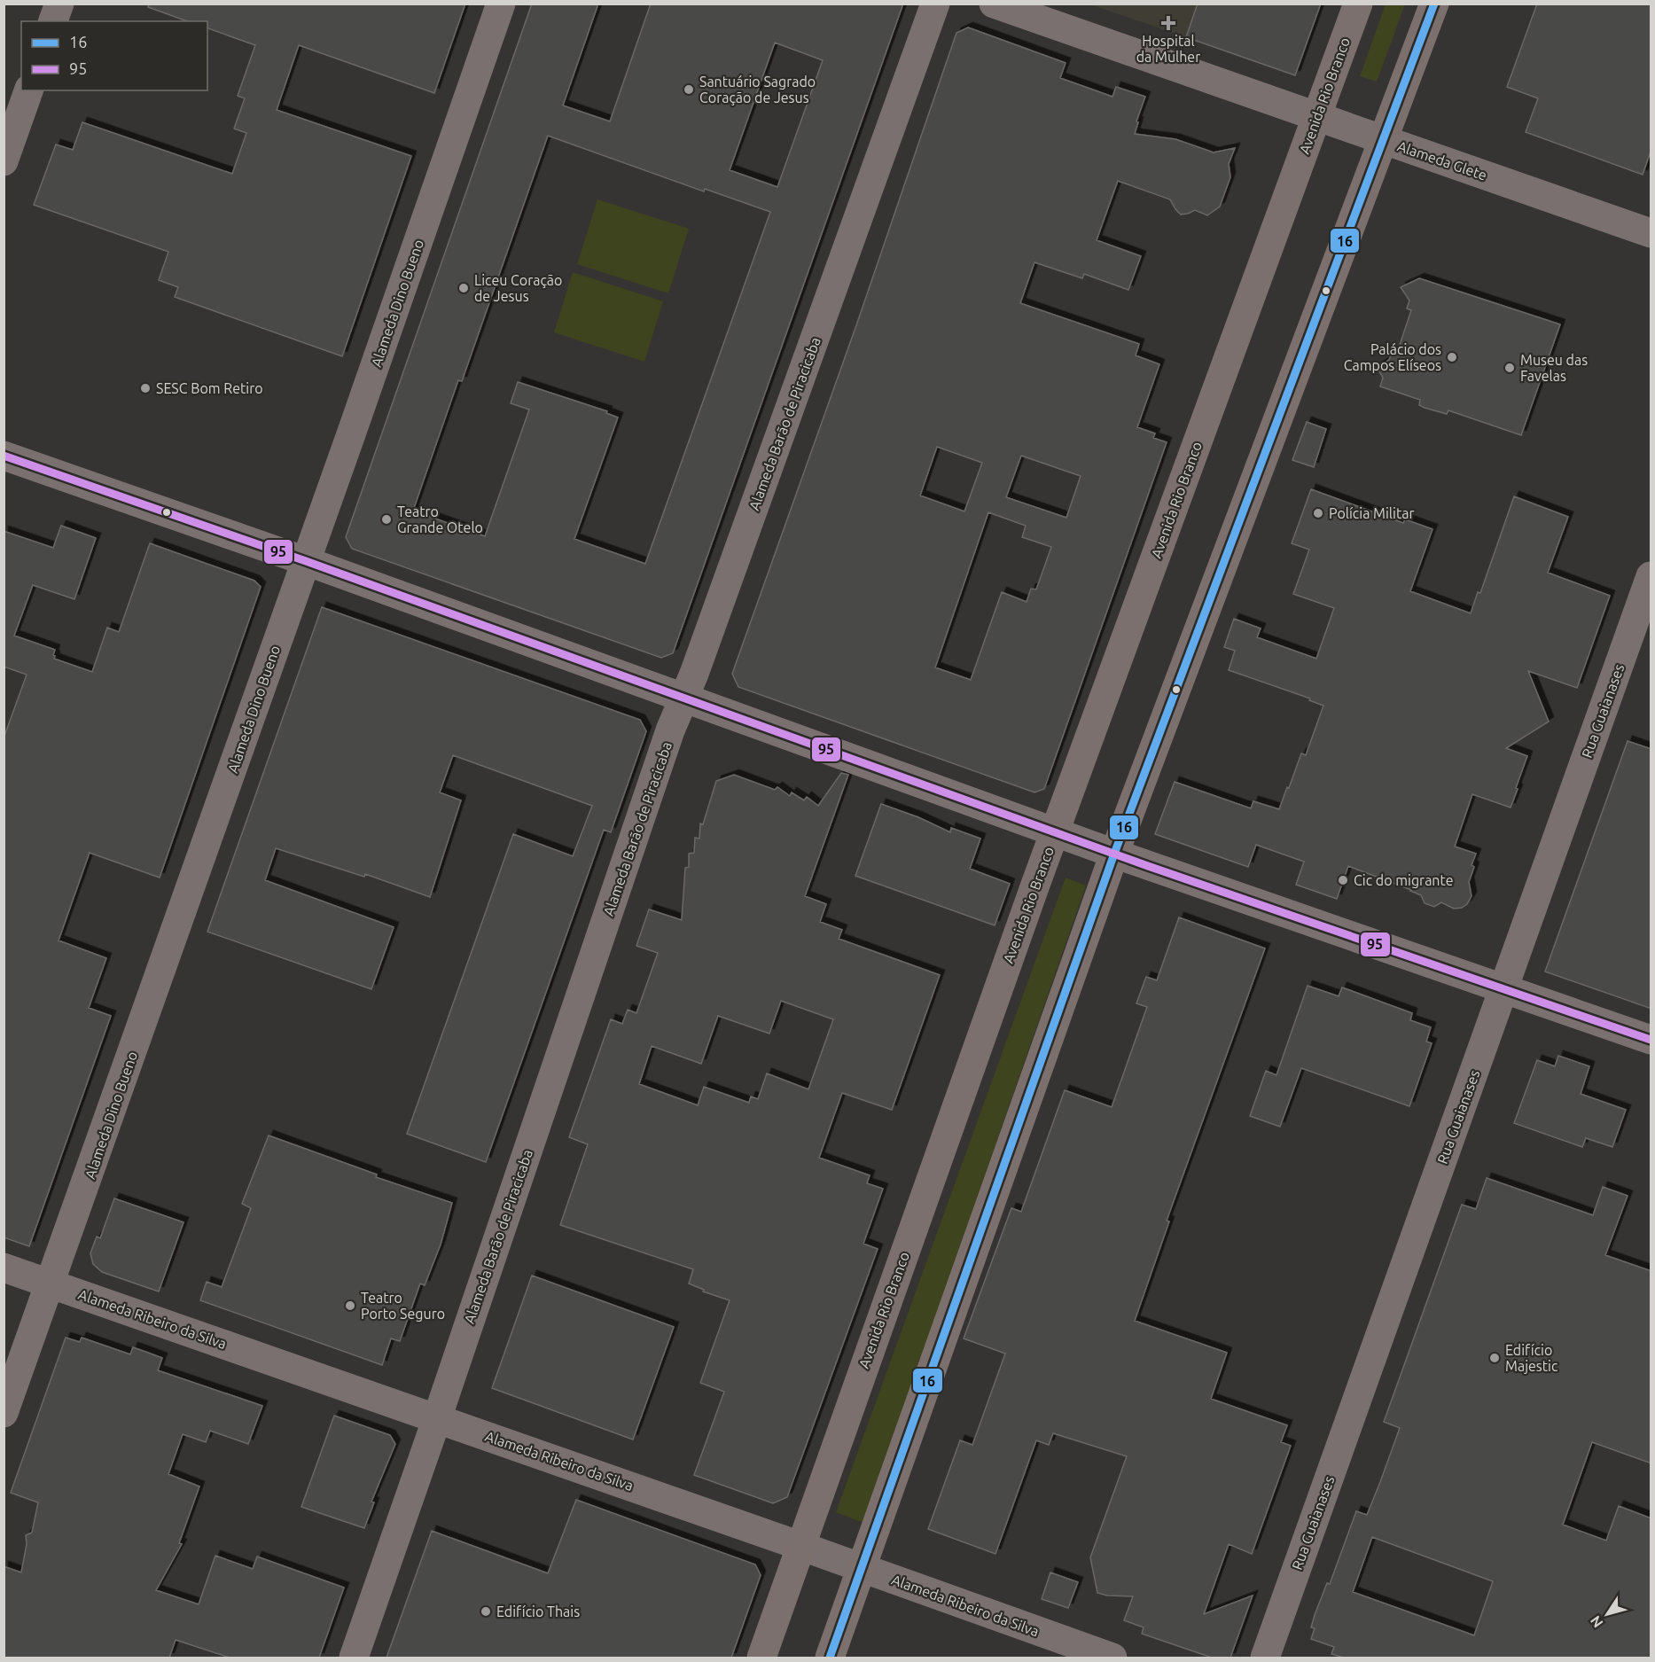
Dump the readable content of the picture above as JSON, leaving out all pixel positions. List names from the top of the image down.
{
  "streets": {
    "main road": ["Avenida Rio Branco"],
    "street": [
      "Alameda Glete",
      "Alameda Dino Bueno",
      "Alameda Barão de Piracicaba",
      "Rua Guaianases",
      "Alameda Ribeiro da Silva"
    ]
  },
  "crossings": [
    ["Avenida Rio Branco", "Alameda Glete"],
    ["Avenida Rio Branco", "Alameda Ribeiro da Silva"],
    ["Alameda Dino Bueno", "Alameda Ribeiro da Silva"],
    ["Alameda Barão de Piracicaba", "Alameda Ribeiro da Silva"]
  ],
  "places": {
    "health": ["Hospital da Mulher"],
    "other": [
      "Santuário Sagrado Coração de Jesus",
      "Liceu Coração de Jesus",
      "Palácio dos Campos Elíseos",
      "Museu das Favelas",
      "SESC Bom Retiro",
      "Polícia Militar",
      "Teatro Grande Otelo",
      "Cic do migrante",
      "Teatro Porto Seguro",
      "Edifício Majestic",
      "Edifício Thais"
    ]
  },
  "lines": ["transit line 16", "transit line 95"],
  "legend": ["16", "95"],
  "north": "bottom left"
}
